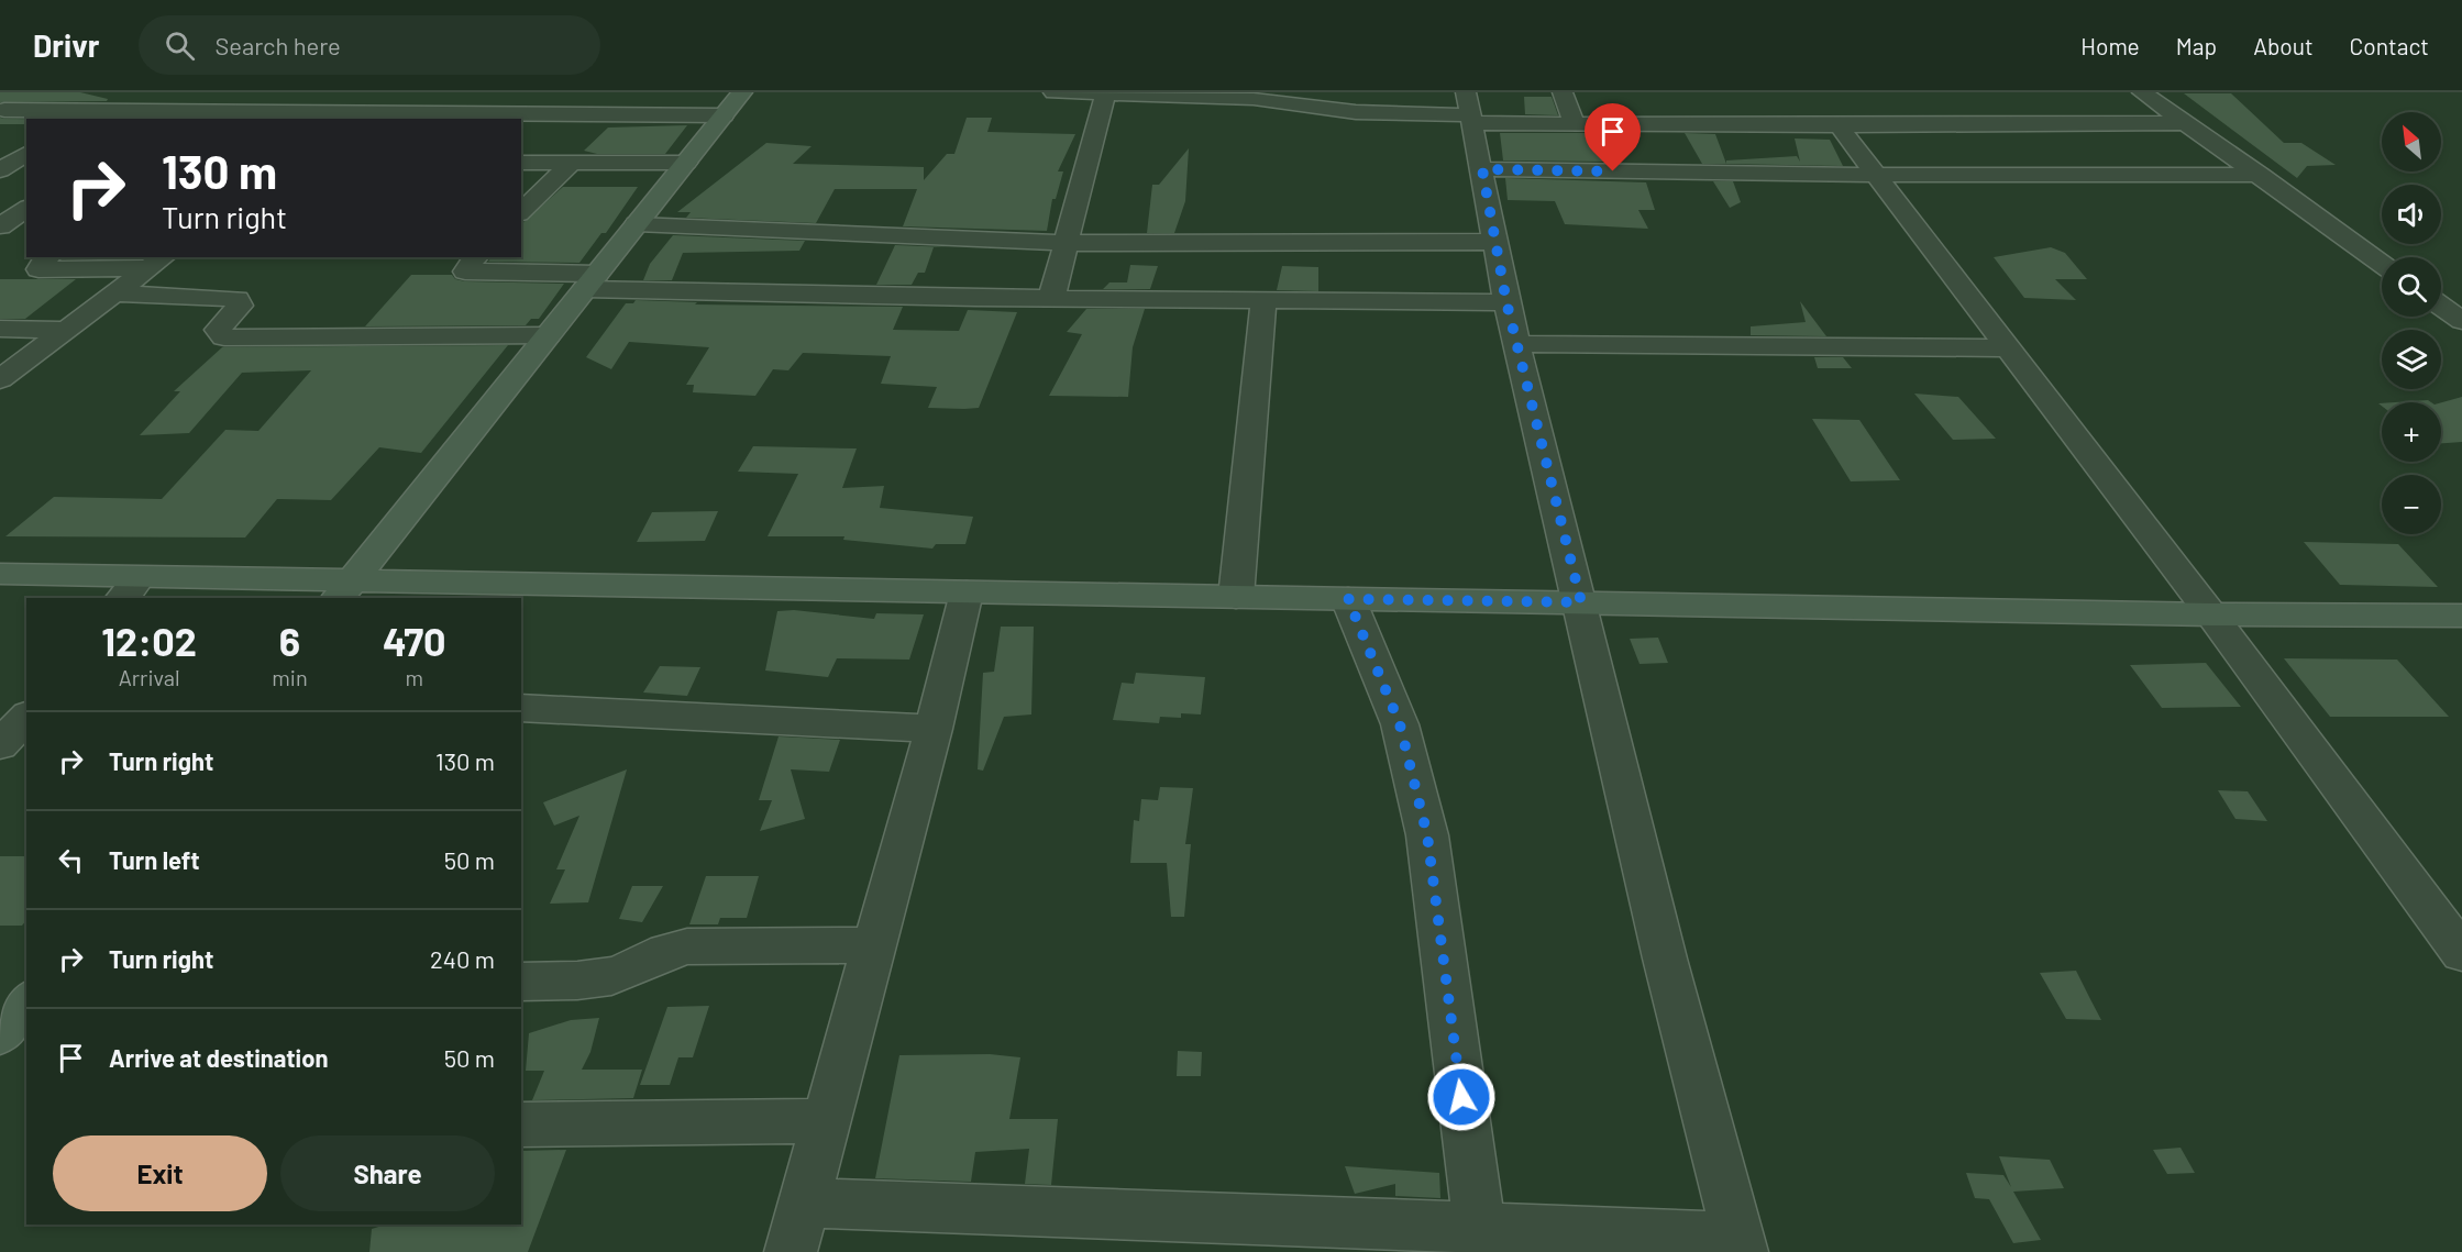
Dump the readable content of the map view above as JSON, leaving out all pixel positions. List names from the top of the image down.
{
  "north": "top left",
  "page": {
    "header": "Drivr",
    "search": "Search here",
    "nav": [
      "Home",
      "Map",
      "About",
      "Contact"
    ],
    "map_buttons": ["+", "−"],
    "turn": ["130 m", "Turn right"],
    "eta": [
      "12:02",
      "Arrival",
      "6",
      "min",
      "470",
      "m"
    ],
    "list": [
      {
        "name": "Turn right",
        "value": "130 m"
      },
      {
        "name": "Turn left",
        "value": "50 m"
      },
      {
        "name": "Turn right",
        "value": "240 m"
      },
      {
        "name": "Arrive at destination",
        "value": "50 m"
      }
    ],
    "buttons": ["Exit", "Share"]
  }
}
